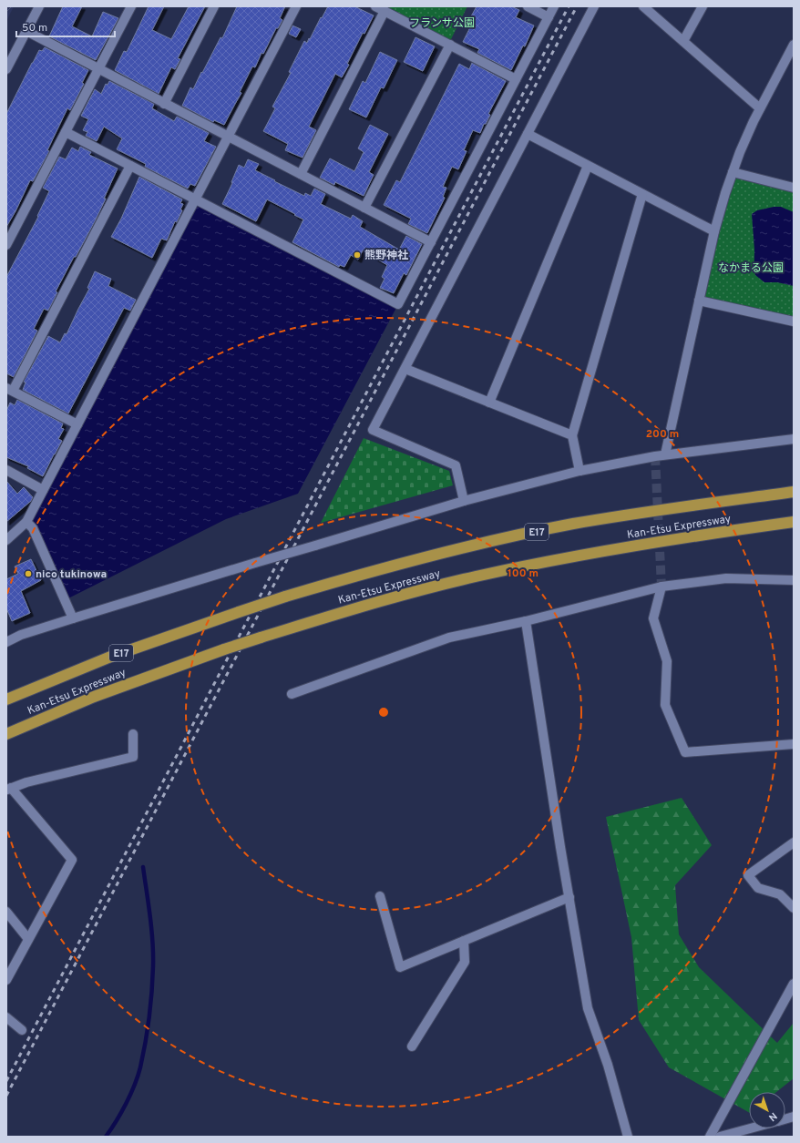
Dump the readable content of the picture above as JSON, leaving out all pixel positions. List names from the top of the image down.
{
  "streets": {
    "highway": ["Kan-Etsu Expressway", "E17"]
  },
  "parks": ["フランサ公園", "なかまる公園"],
  "places": ["熊野神社", "nico tukinowa"],
  "scale_bar": "50 m",
  "north": "bottom right",
  "rings": ["200 m", "100 m"]
}
